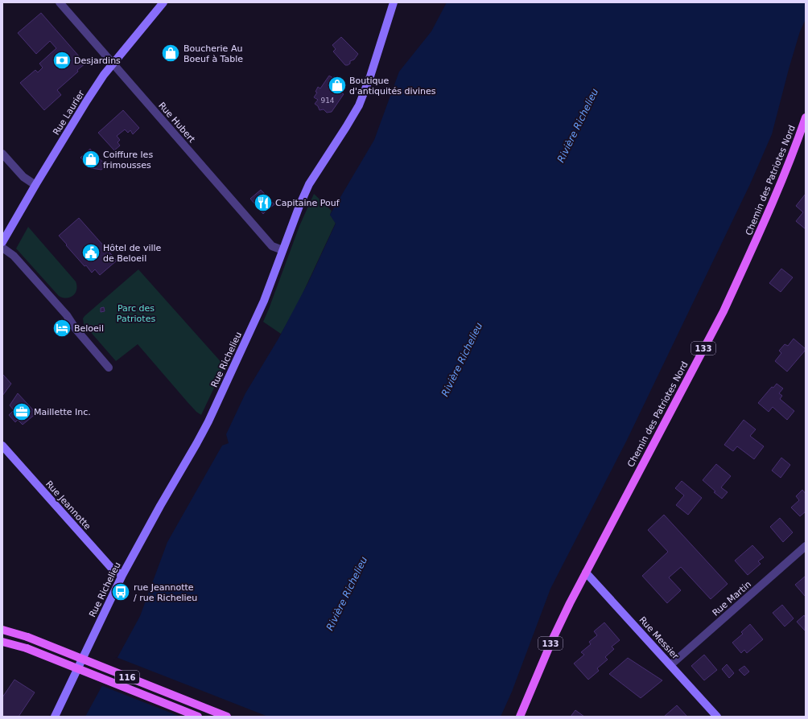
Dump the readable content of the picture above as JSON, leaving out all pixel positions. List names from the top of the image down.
{
  "streets": {
    "main road": [
      "Rue Laurier",
      "Chemin des Patriotes Nord",
      "133",
      "Rue Richelieu",
      "Rue Jeannotte",
      "Rue Messier",
      "116"
    ],
    "street": ["Rue Hubert", "Rue Martin"]
  },
  "crossings": [
    ["Rue Laurier", "Rue Hubert"],
    ["Rue Hubert", "Rue Richelieu"],
    ["Chemin des Patriotes Nord", "Rue Messier"],
    ["Rue Richelieu", "Rue Jeannotte"],
    ["Rue Martin", "Rue Messier"]
  ],
  "water": ["Rivière Richelieu"],
  "parks": ["Parc des Patriotes"],
  "places": {
    "shop": ["Boucherie Au Boeuf à Table", "Boutique d'antiquités divines", "Coiffure les frimousses"],
    "bank": ["Desjardins"],
    "restaurant": ["Capitaine Pouf"],
    "public building": ["Hôtel de ville de Beloeil"],
    "hotel": ["Beloeil"],
    "office": ["Maillette Inc."],
    "bus stop": ["rue Jeannotte / rue Richelieu"]
  },
  "house_numbers": ["914"]
}
